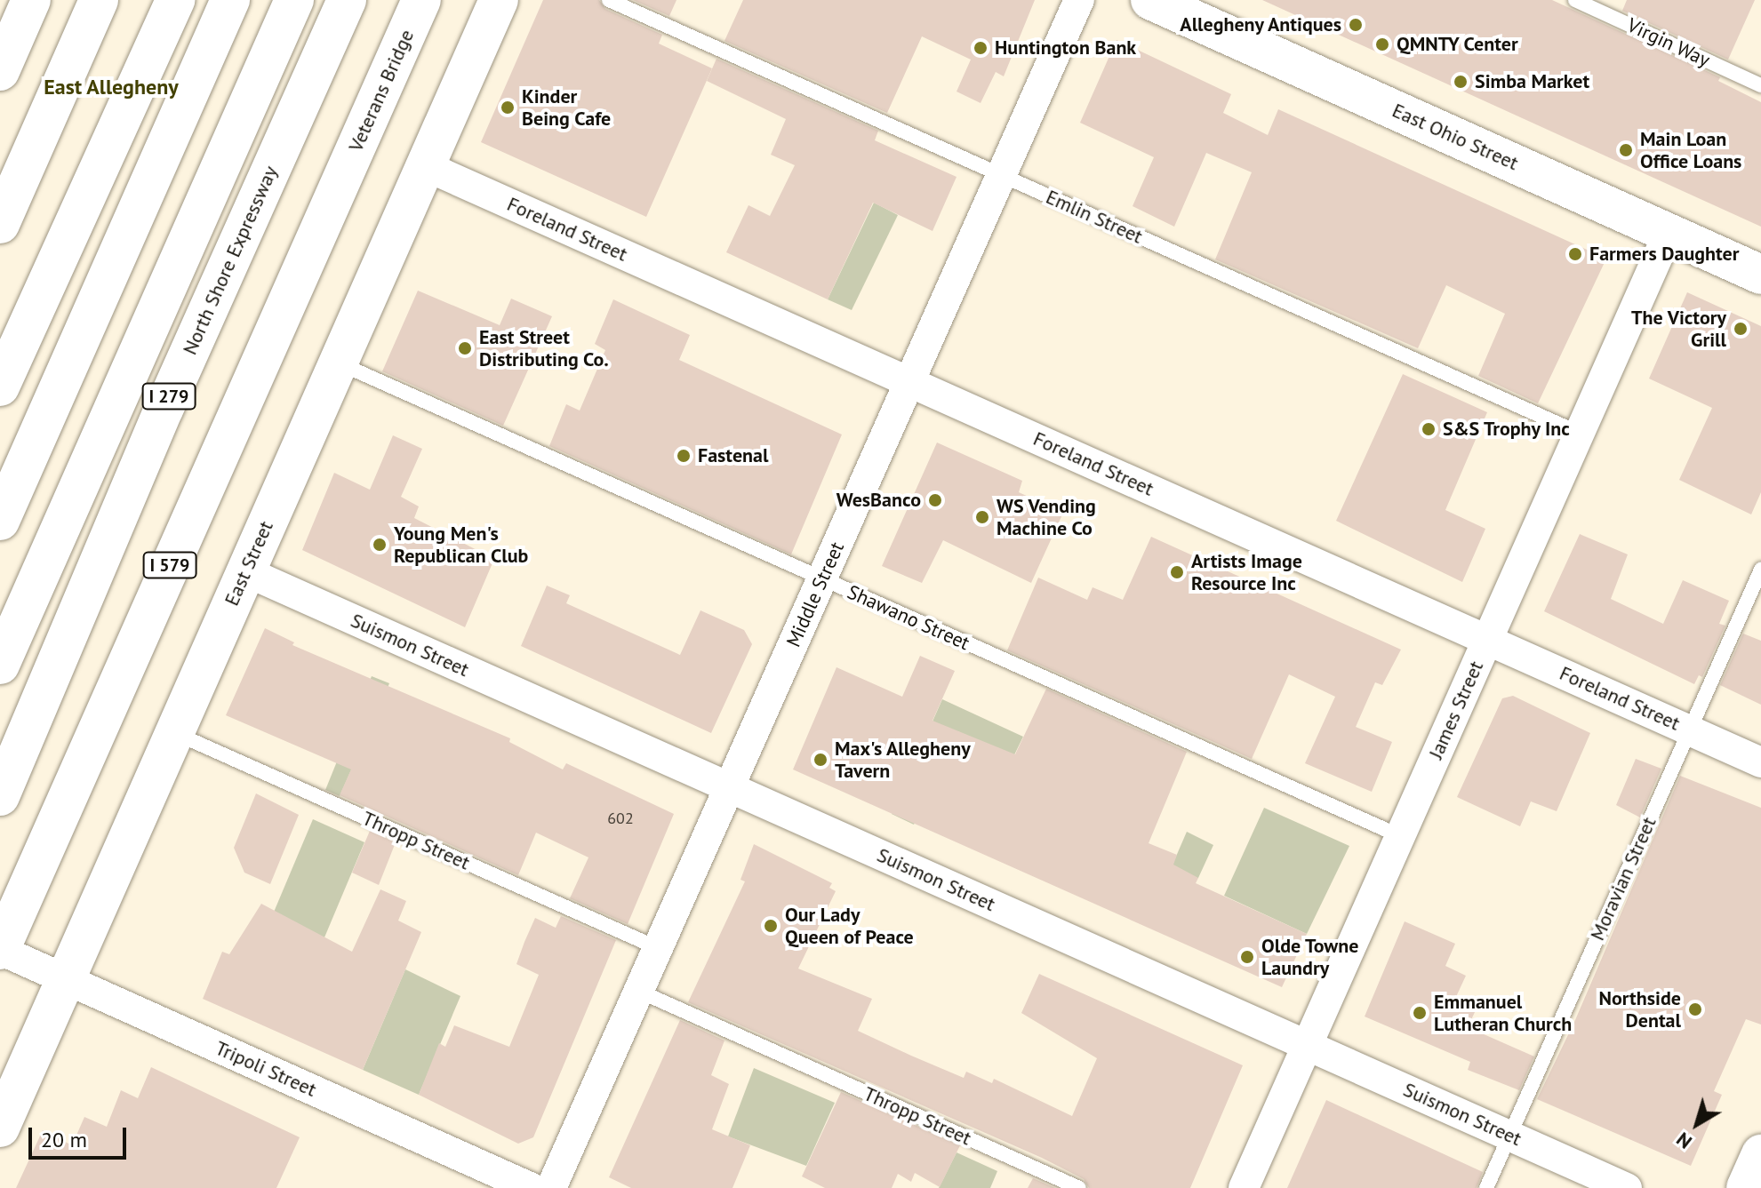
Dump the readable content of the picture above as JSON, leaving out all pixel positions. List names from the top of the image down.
{
  "streets": {
    "main road": [
      "Veterans Bridge",
      "East Ohio Street",
      "North Shore Expressway",
      "I 279",
      "East Street",
      "I 579"
    ],
    "street": [
      "Foreland Street",
      "Middle Street",
      "Suismon Street",
      "James Street",
      "Tripoli Street"
    ],
    "lane": [
      "Virgin Way",
      "Emlin Street",
      "Shawano Street",
      "Thropp Street",
      "Moravian Street"
    ]
  },
  "crossings": [
    ["Veterans Bridge", "Tripoli Street"],
    ["East Ohio Street", "James Street"],
    ["Emlin Street", "Middle Street"],
    ["Emlin Street", "James Street"],
    ["Foreland Street", "East Street"],
    ["Foreland Street", "Middle Street"],
    ["Foreland Street", "James Street"],
    ["Foreland Street", "Moravian Street"],
    ["East Street", "Shawano Street"],
    ["East Street", "Suismon Street"],
    ["East Street", "Thropp Street"],
    ["East Street", "Tripoli Street"],
    ["Middle Street", "Shawano Street"],
    ["Middle Street", "Suismon Street"],
    ["Middle Street", "Thropp Street"],
    ["Shawano Street", "James Street"],
    ["Suismon Street", "James Street"],
    ["Suismon Street", "Moravian Street"]
  ],
  "districts": ["East Allegheny"],
  "places": [
    "Allegheny Antiques",
    "QMNTY Center",
    "Huntington Bank",
    "Simba Market",
    "Kinder Being Cafe",
    "Main Loan Office Loans",
    "Farmers Daughter",
    "The Victory Grill",
    "East Street Distributing Co.",
    "S&S Trophy Inc",
    "Fastenal",
    "WesBanco",
    "WS Vending Machine Co",
    "Young Men's Republican Club",
    "Artists Image Resource Inc",
    "Max's Allegheny Tavern",
    "Our Lady Queen of Peace",
    "Olde Towne Laundry",
    "Northside Dental",
    "Emmanuel Lutheran Church"
  ],
  "house_numbers": ["602"],
  "scale_bar": "20 m",
  "north": "bottom left"
}
